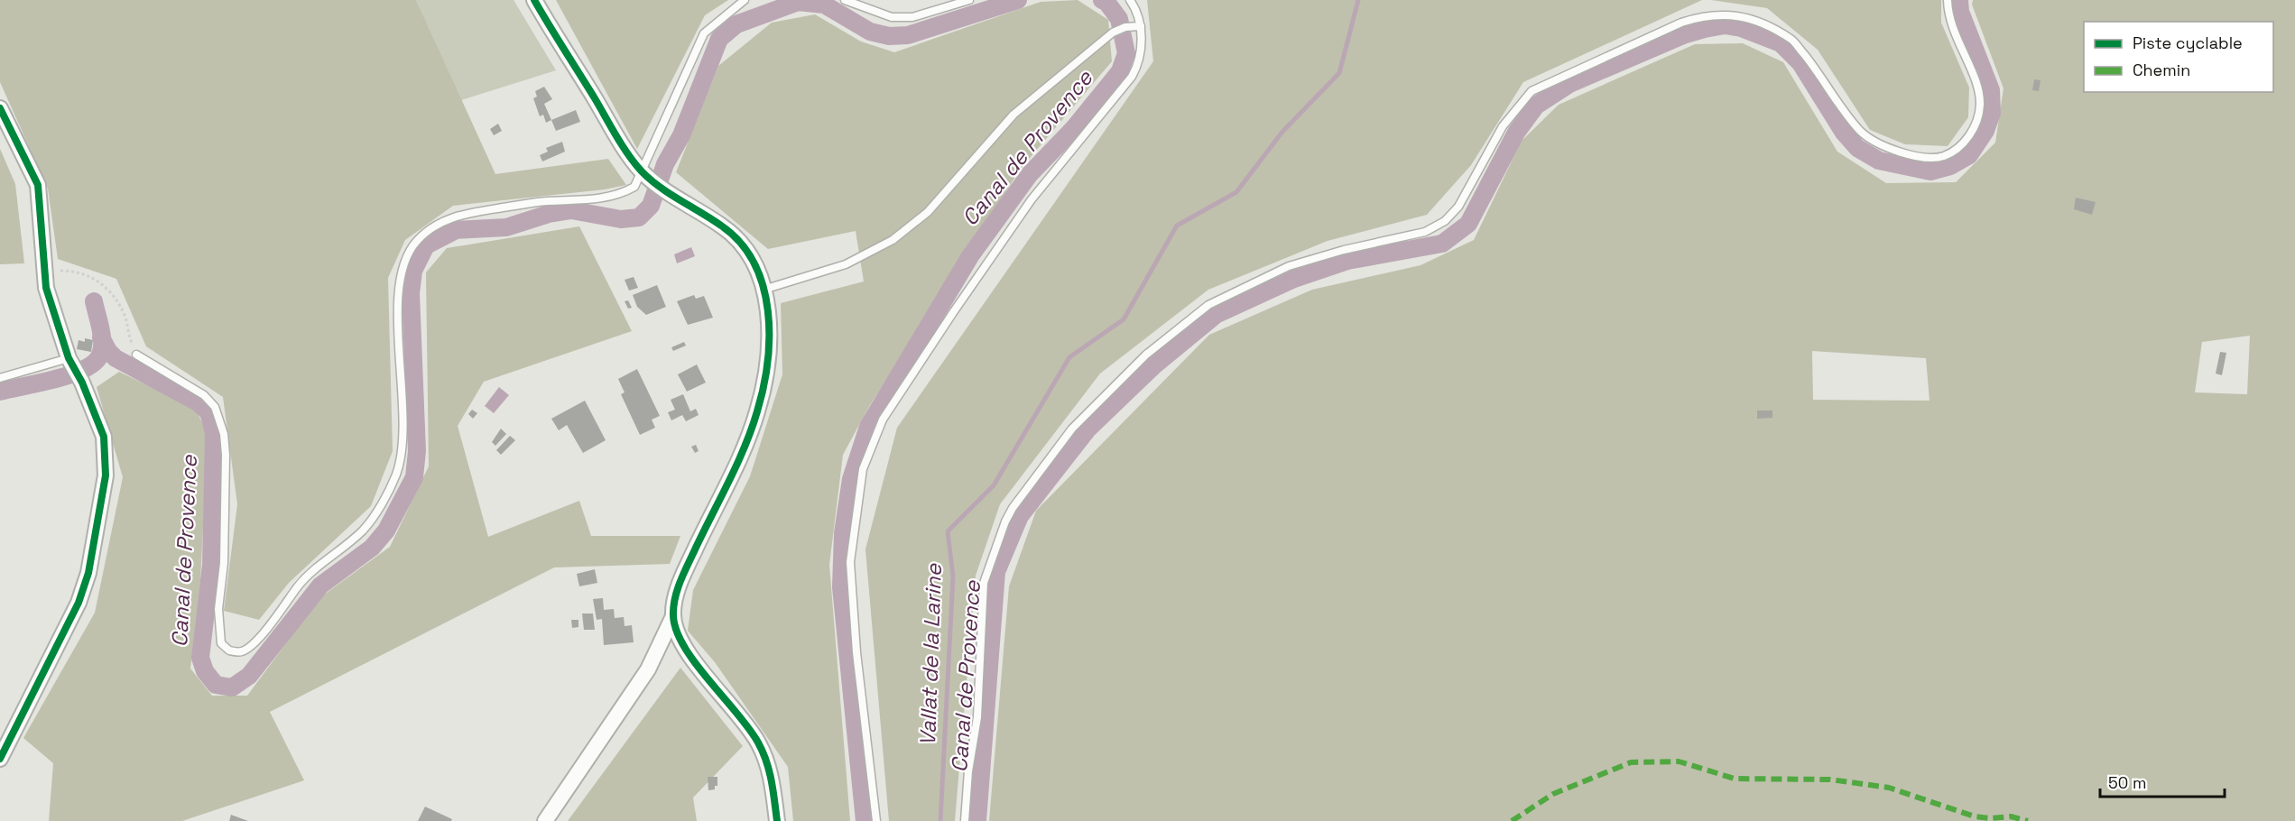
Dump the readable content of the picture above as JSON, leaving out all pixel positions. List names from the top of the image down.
{
  "water": ["Canal de Provence", "Vallat de la Larine"],
  "legend": ["Piste cyclable", "Chemin"],
  "scale_bar": "50 m"
}
